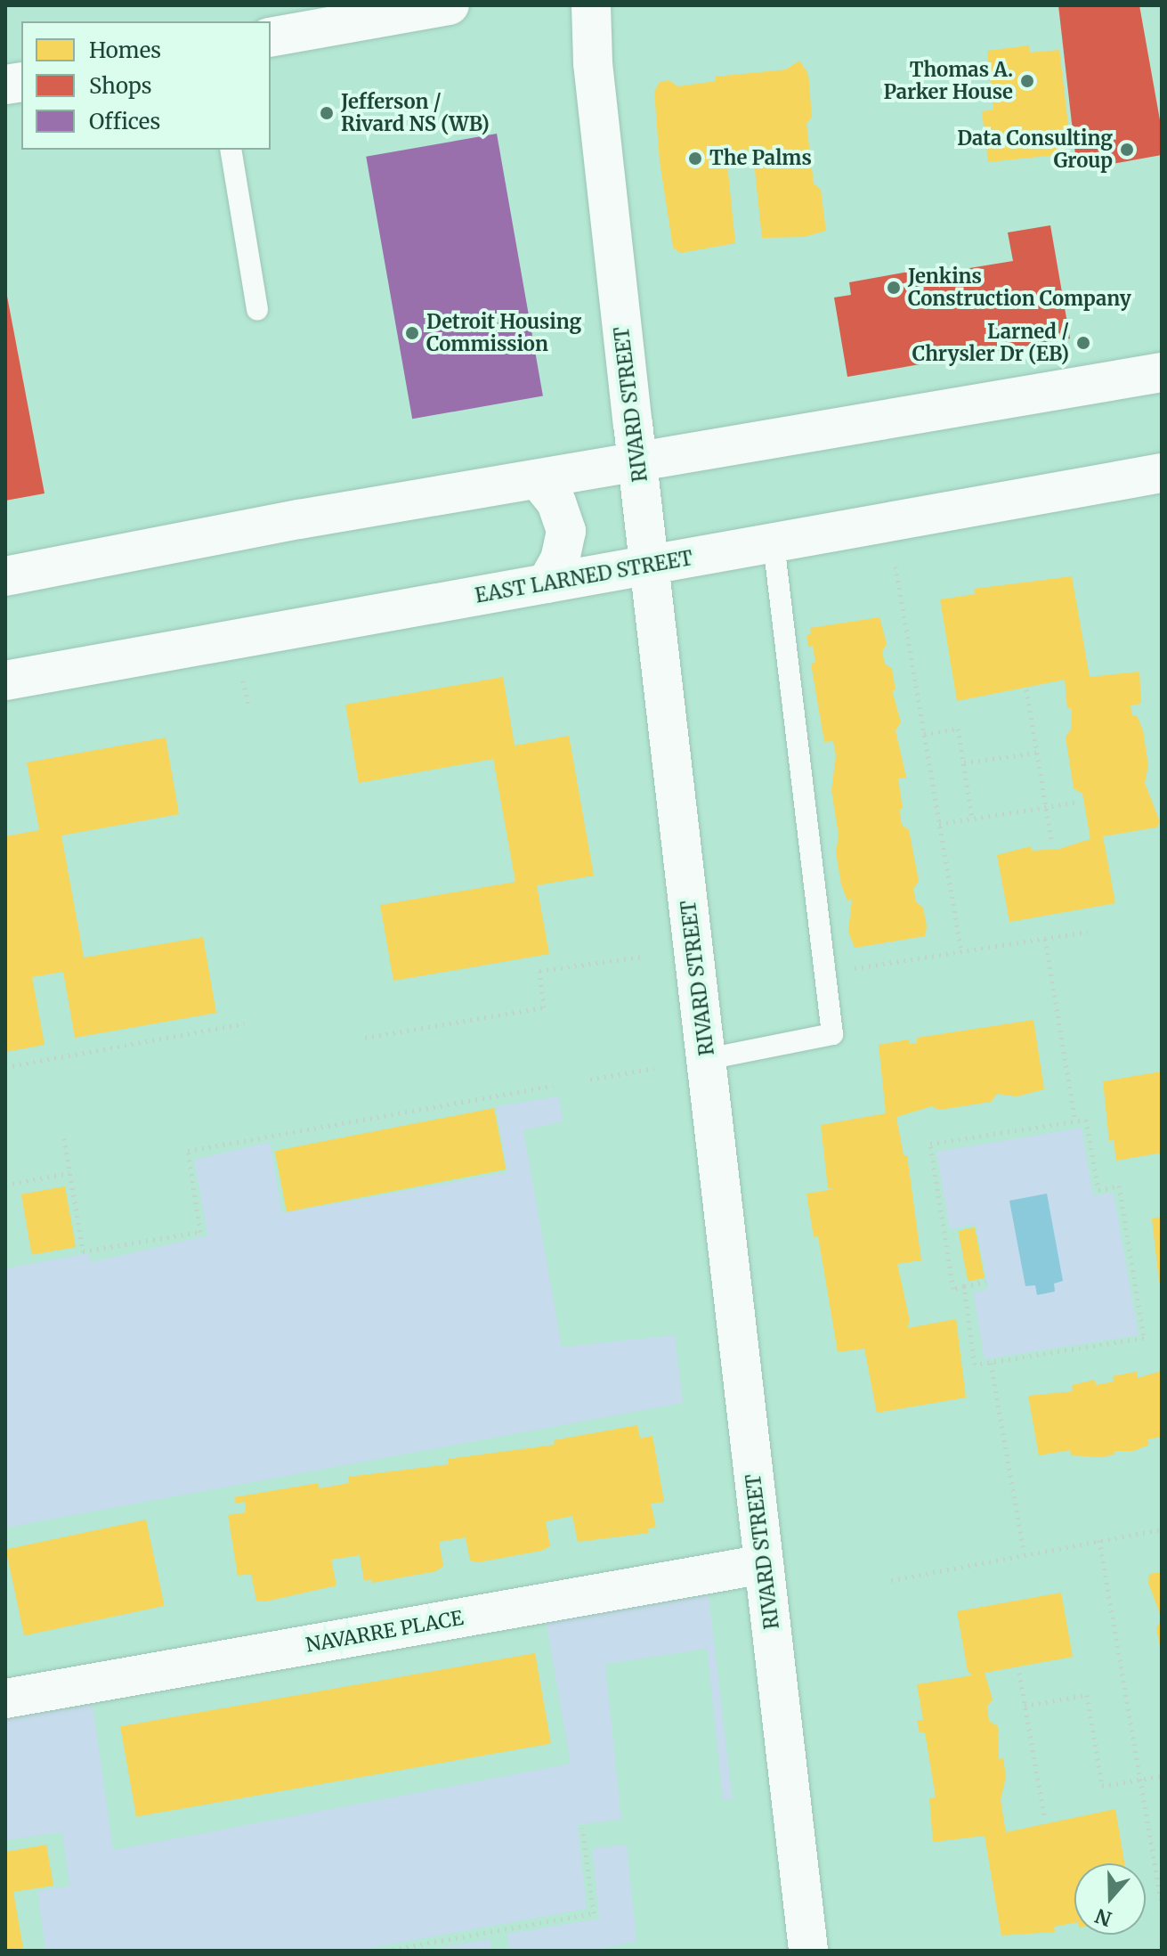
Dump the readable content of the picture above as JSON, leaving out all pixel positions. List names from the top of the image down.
{
  "streets": {
    "street": ["RIVARD STREET", "EAST LARNED STREET", "NAVARRE PLACE"]
  },
  "crossings": [
    ["RIVARD STREET", "EAST LARNED STREET"],
    ["RIVARD STREET", "NAVARRE PLACE"]
  ],
  "places": [
    "Thomas A. Parker House",
    "Jefferson / Rivard NS (WB)",
    "Data Consulting Group",
    "The Palms",
    "Jenkins Construction Company",
    "Detroit Housing Commission",
    "Larned / Chrysler Dr (EB)"
  ],
  "legend": ["Homes", "Shops", "Offices"],
  "north": "bottom"
}
